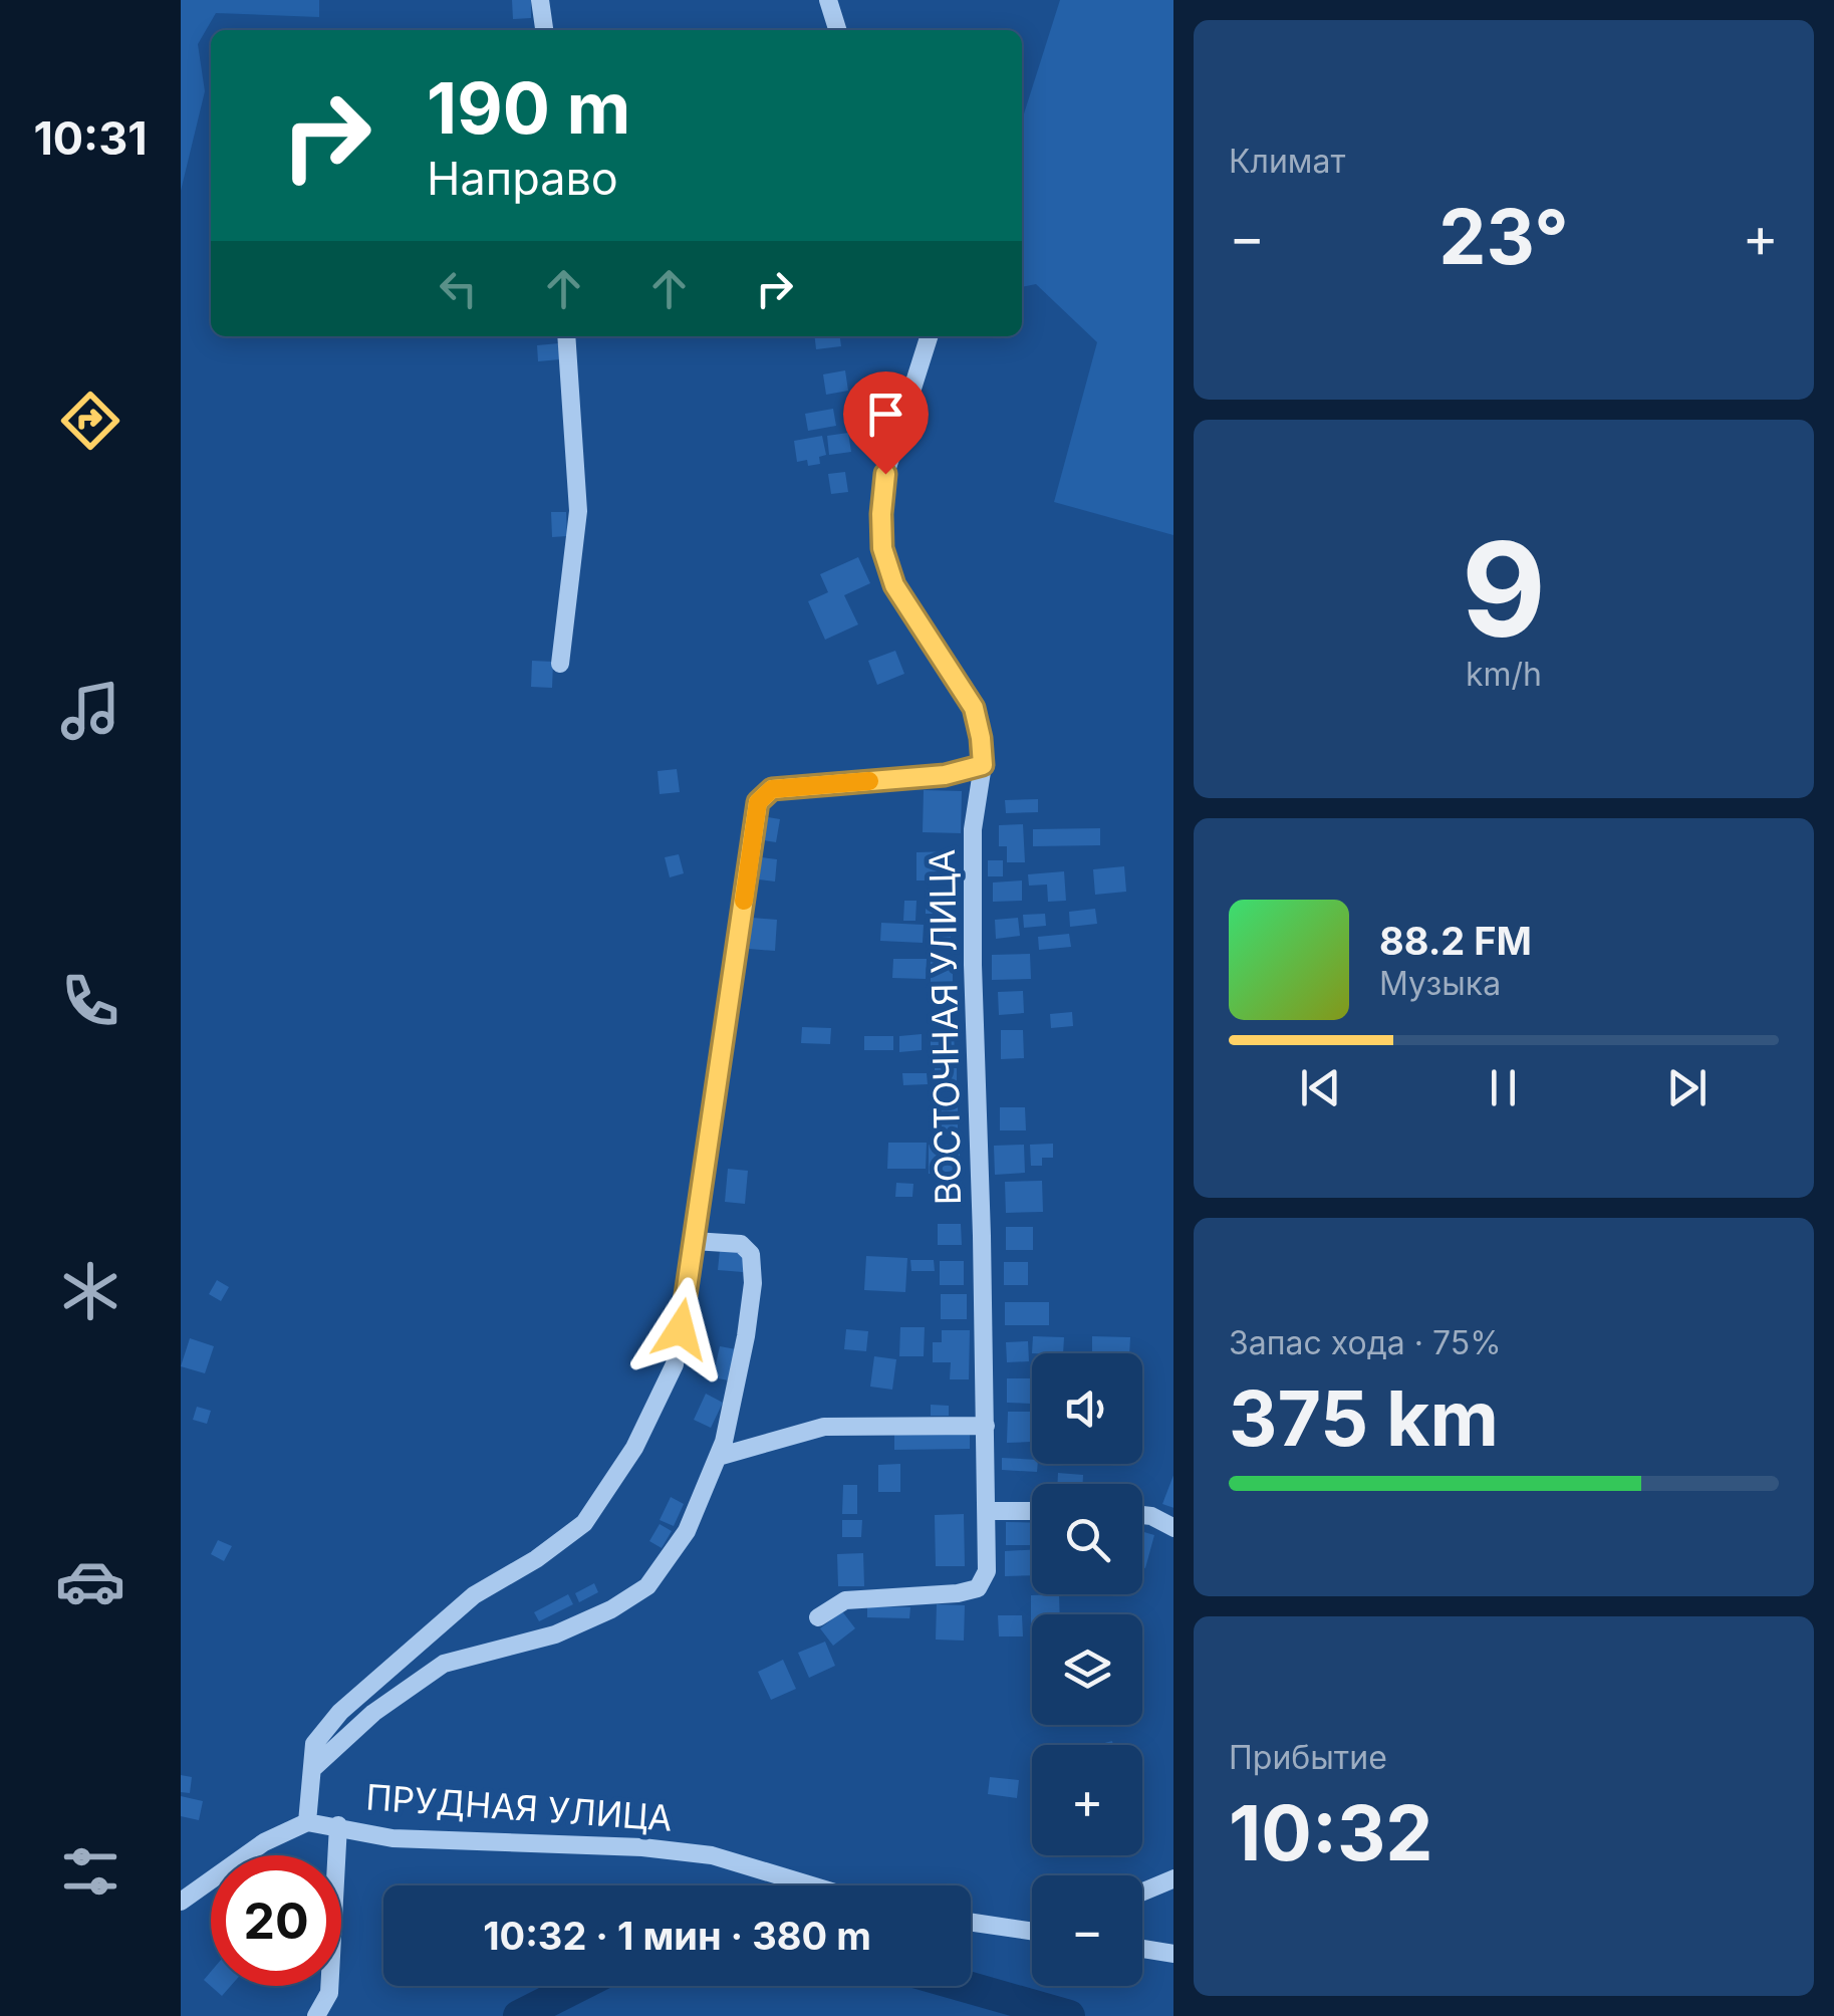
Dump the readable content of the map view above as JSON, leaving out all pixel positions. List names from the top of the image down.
{
  "streets": {
    "street": ["ВОСТОЧНАЯ УЛИЦА", "ПРУДНАЯ УЛИЦА"]
  },
  "page": {
    "tabs": "10:31",
    "tile": [
      "Климат",
      ["9", "km/h"],
      ["Запас хода · 75%", "375 km"],
      ["Прибытие", "10:32"]
    ],
    "turn": ["190 m", "Направо"],
    "heat": ["−", "23°", "+"],
    "song": ["88.2 FM", "Музыка"],
    "map_buttons": ["+", "−"],
    "limit": "20",
    "trip": "10:32 · 1 мин · 380 m"
  }
}
